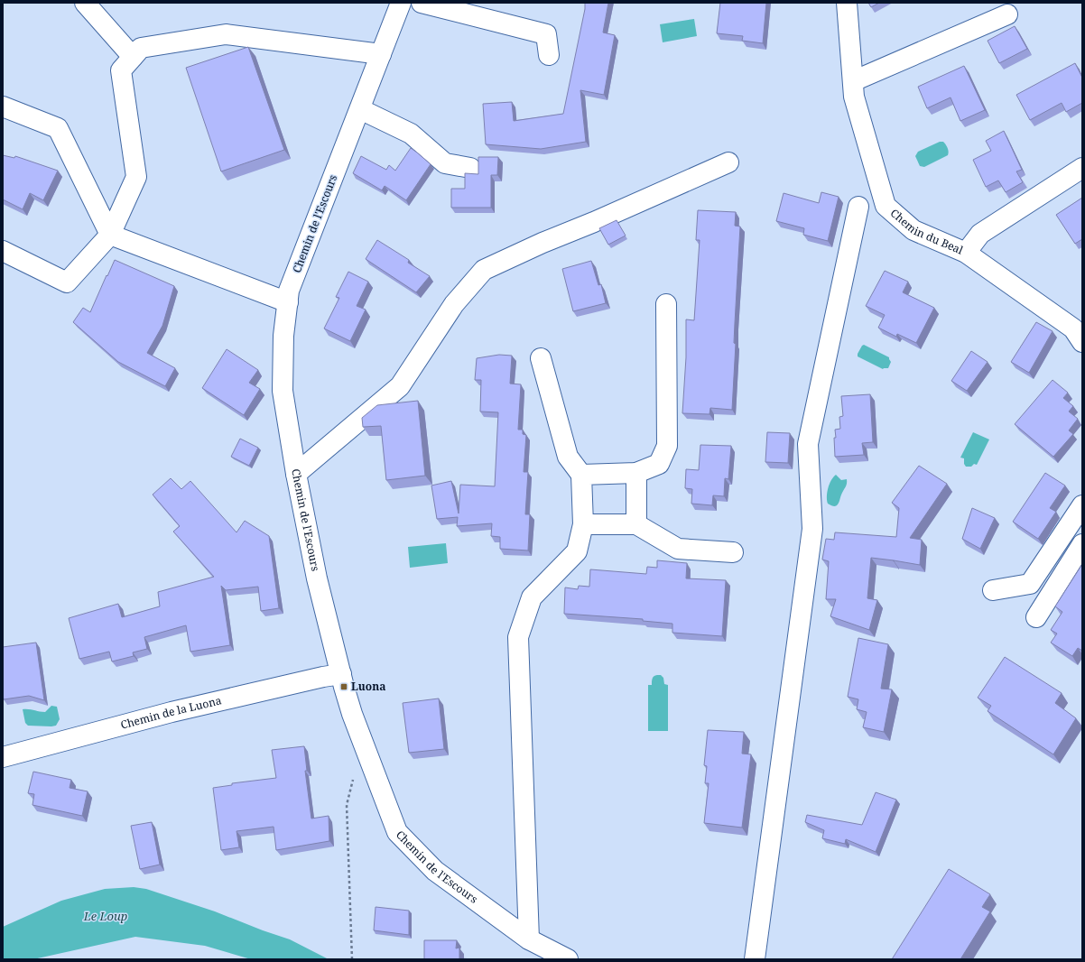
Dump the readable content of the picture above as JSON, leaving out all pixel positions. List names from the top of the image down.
{
  "streets": {
    "street": ["Chemin de l'Escours", "Chemin du Beal", "Chemin de la Luona"]
  },
  "crossings": [
    ["Chemin de l'Escours", "Chemin de la Luona"]
  ],
  "water": ["Le Loup"],
  "places": {
    "transit": ["Luona"]
  }
}
